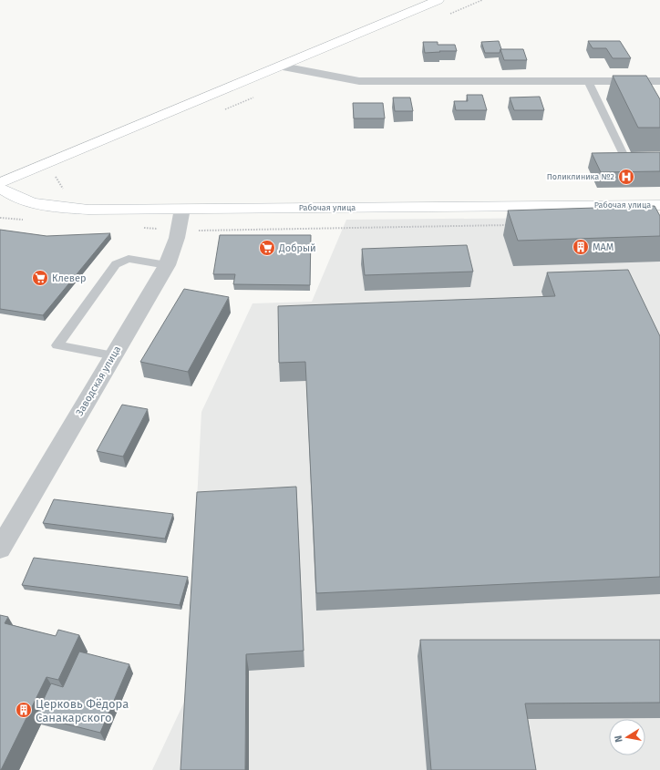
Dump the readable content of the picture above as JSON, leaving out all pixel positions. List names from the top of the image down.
{
  "streets": {
    "street": ["Рабочая улица", "Заводская улица"]
  },
  "crossings": [
    ["Рабочая улица", "Заводская улица"]
  ],
  "places": {
    "hospital": ["Поликлиника №2"],
    "building": ["МАМ", "Церковь Фёдора Санакарского"],
    "supermarket": ["Добрый", "Клевер"]
  },
  "north": "left"
}
